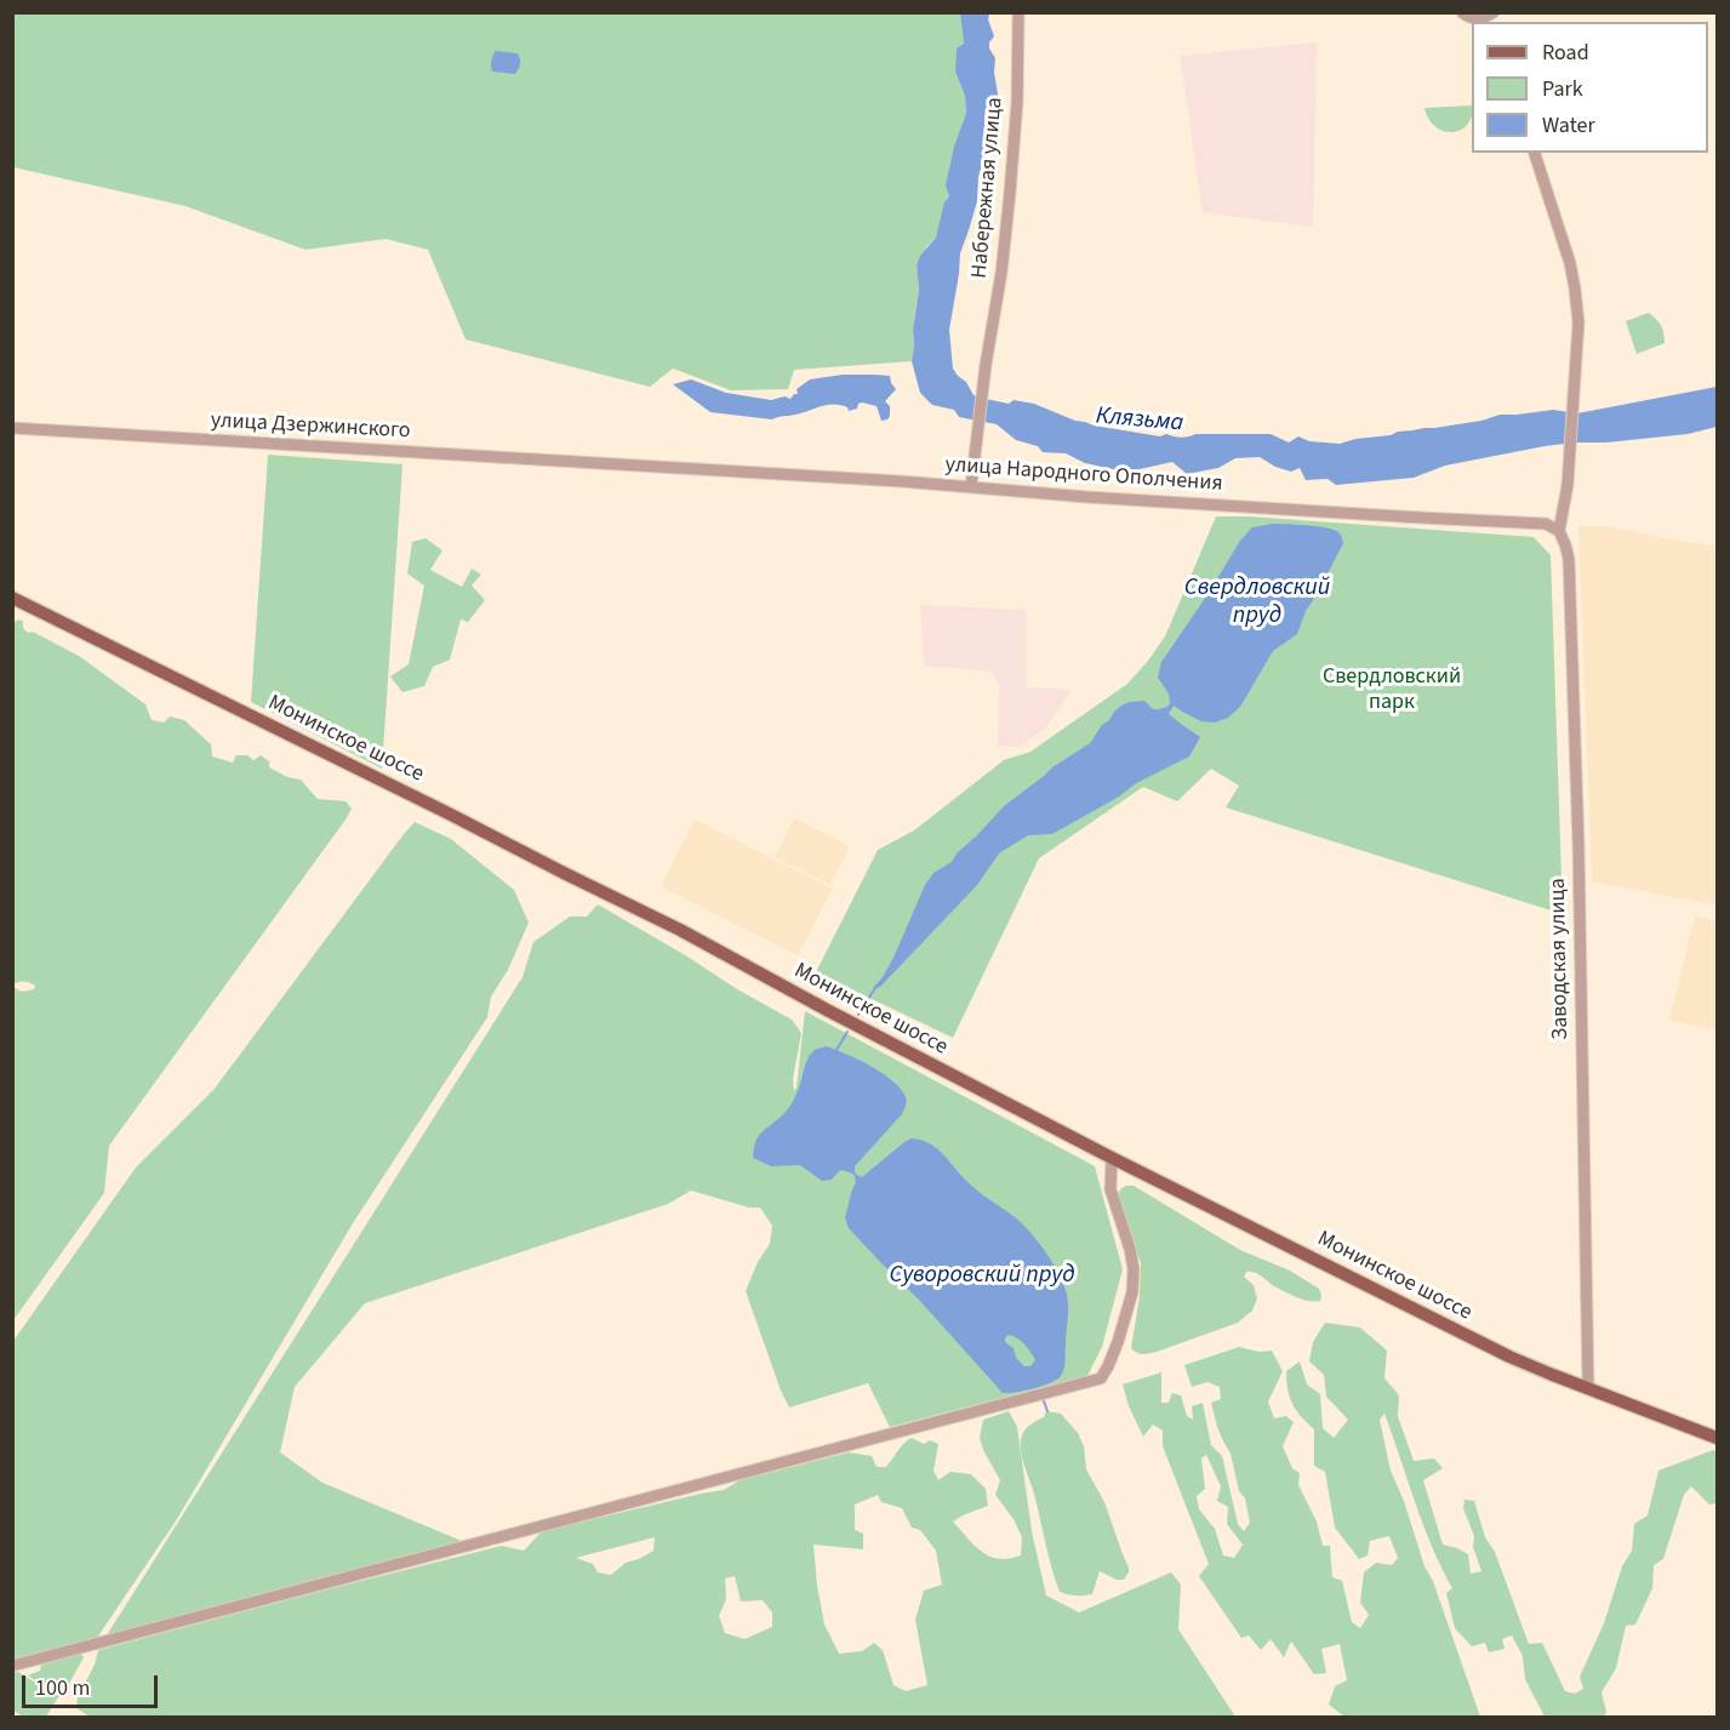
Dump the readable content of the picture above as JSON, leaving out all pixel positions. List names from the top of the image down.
{
  "streets": {
    "main road": ["Монинское шоссе"],
    "street": [
      "Набережная улица",
      "улица Дзержинского",
      "улица Народного Ополчения",
      "Заводская улица"
    ]
  },
  "crossings": [
    ["Набережная улица", "улица Народного Ополчения"],
    ["улица Дзержинского", "улица Народного Ополчения"],
    ["улица Народного Ополчения", "Заводская улица"],
    ["Монинское шоссе", "Заводская улица"]
  ],
  "water": ["Клязьма", "Свердловский пруд", "Суворовский пруд"],
  "parks": ["Свердловский парк"],
  "legend": ["Road", "Park", "Water"],
  "scale_bar": "100 m"
}
